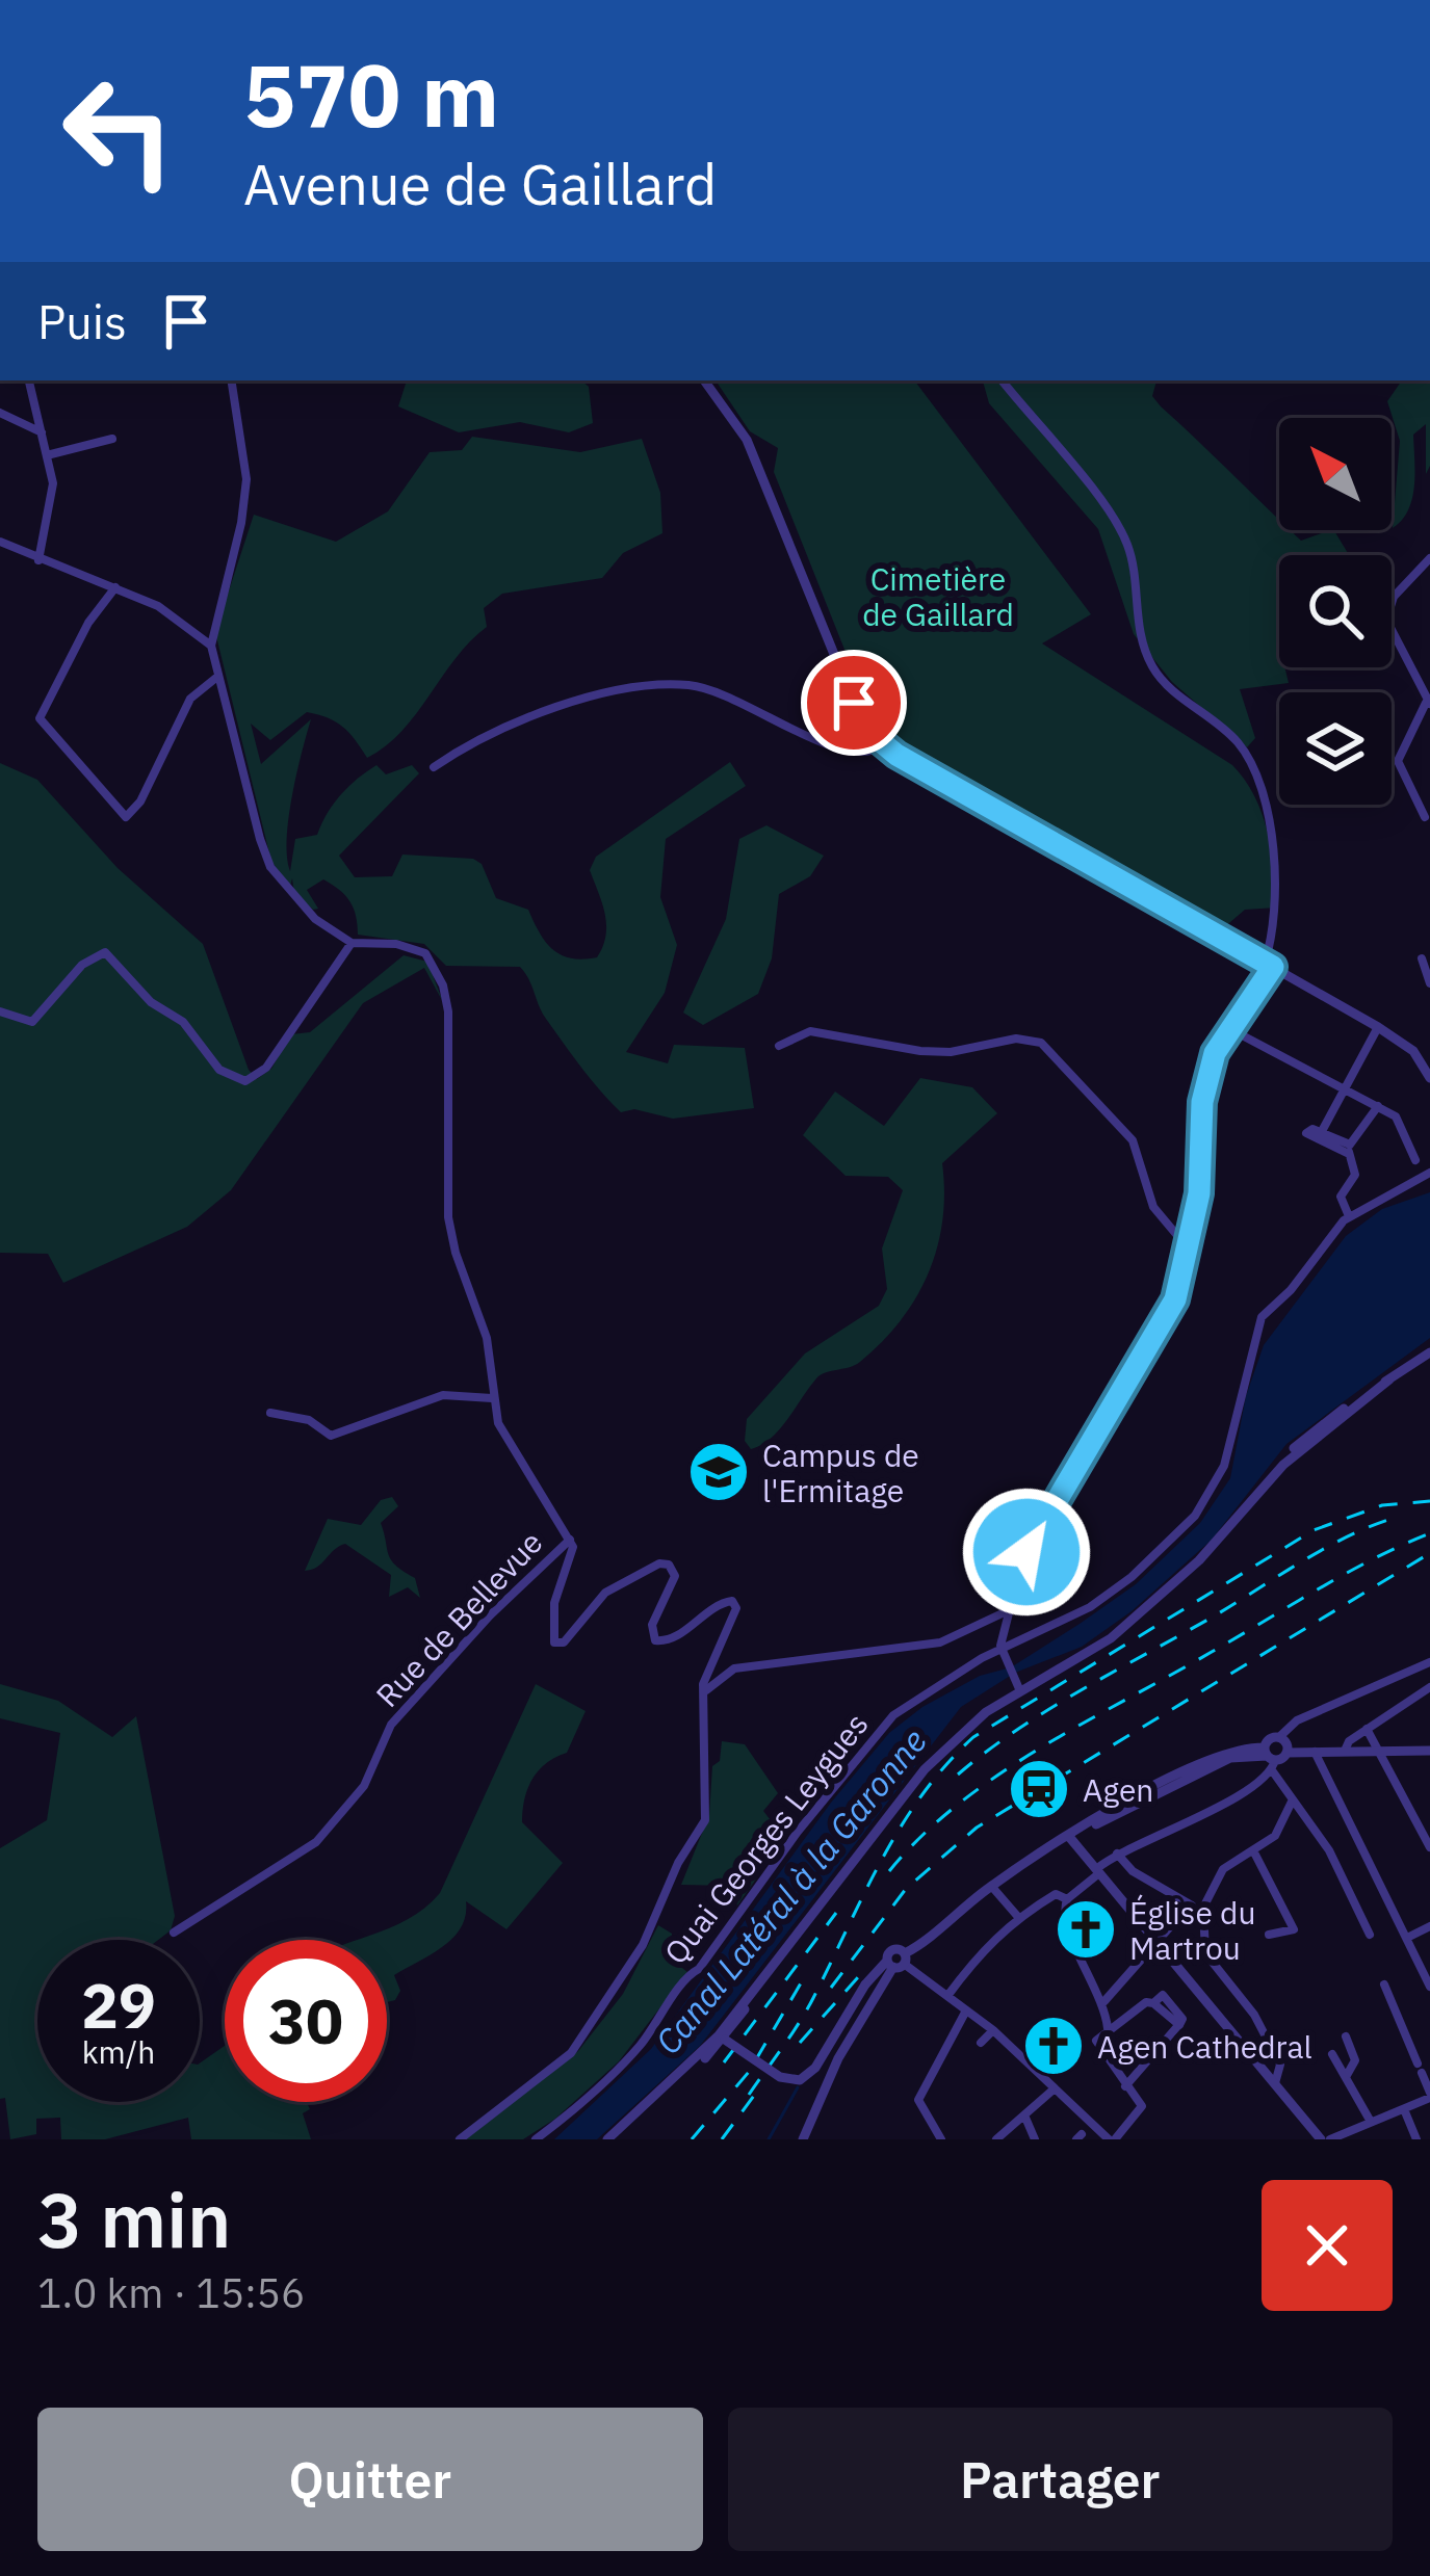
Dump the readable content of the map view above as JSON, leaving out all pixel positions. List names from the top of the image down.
{
  "streets": {
    "street": ["Rue de Bellevue", "Quai Georges Leygues"]
  },
  "water": ["Canal Latéral à la Garonne"],
  "parks": ["Cimetière de Gaillard"],
  "places": {
    "school or university": ["Campus de l'Ermitage"],
    "station": ["Agen"],
    "church": ["Église du Martrou", "Agen Cathedral"]
  },
  "north": "top left",
  "page": {
    "turn": ["570 m", "Avenue de Gaillard"],
    "then": "Puis",
    "speed": "29 km/h",
    "limit": "30",
    "heading": ["3 min", "1.0 km · 15:56"],
    "buttons": ["Quitter", "Partager"]
  }
}
